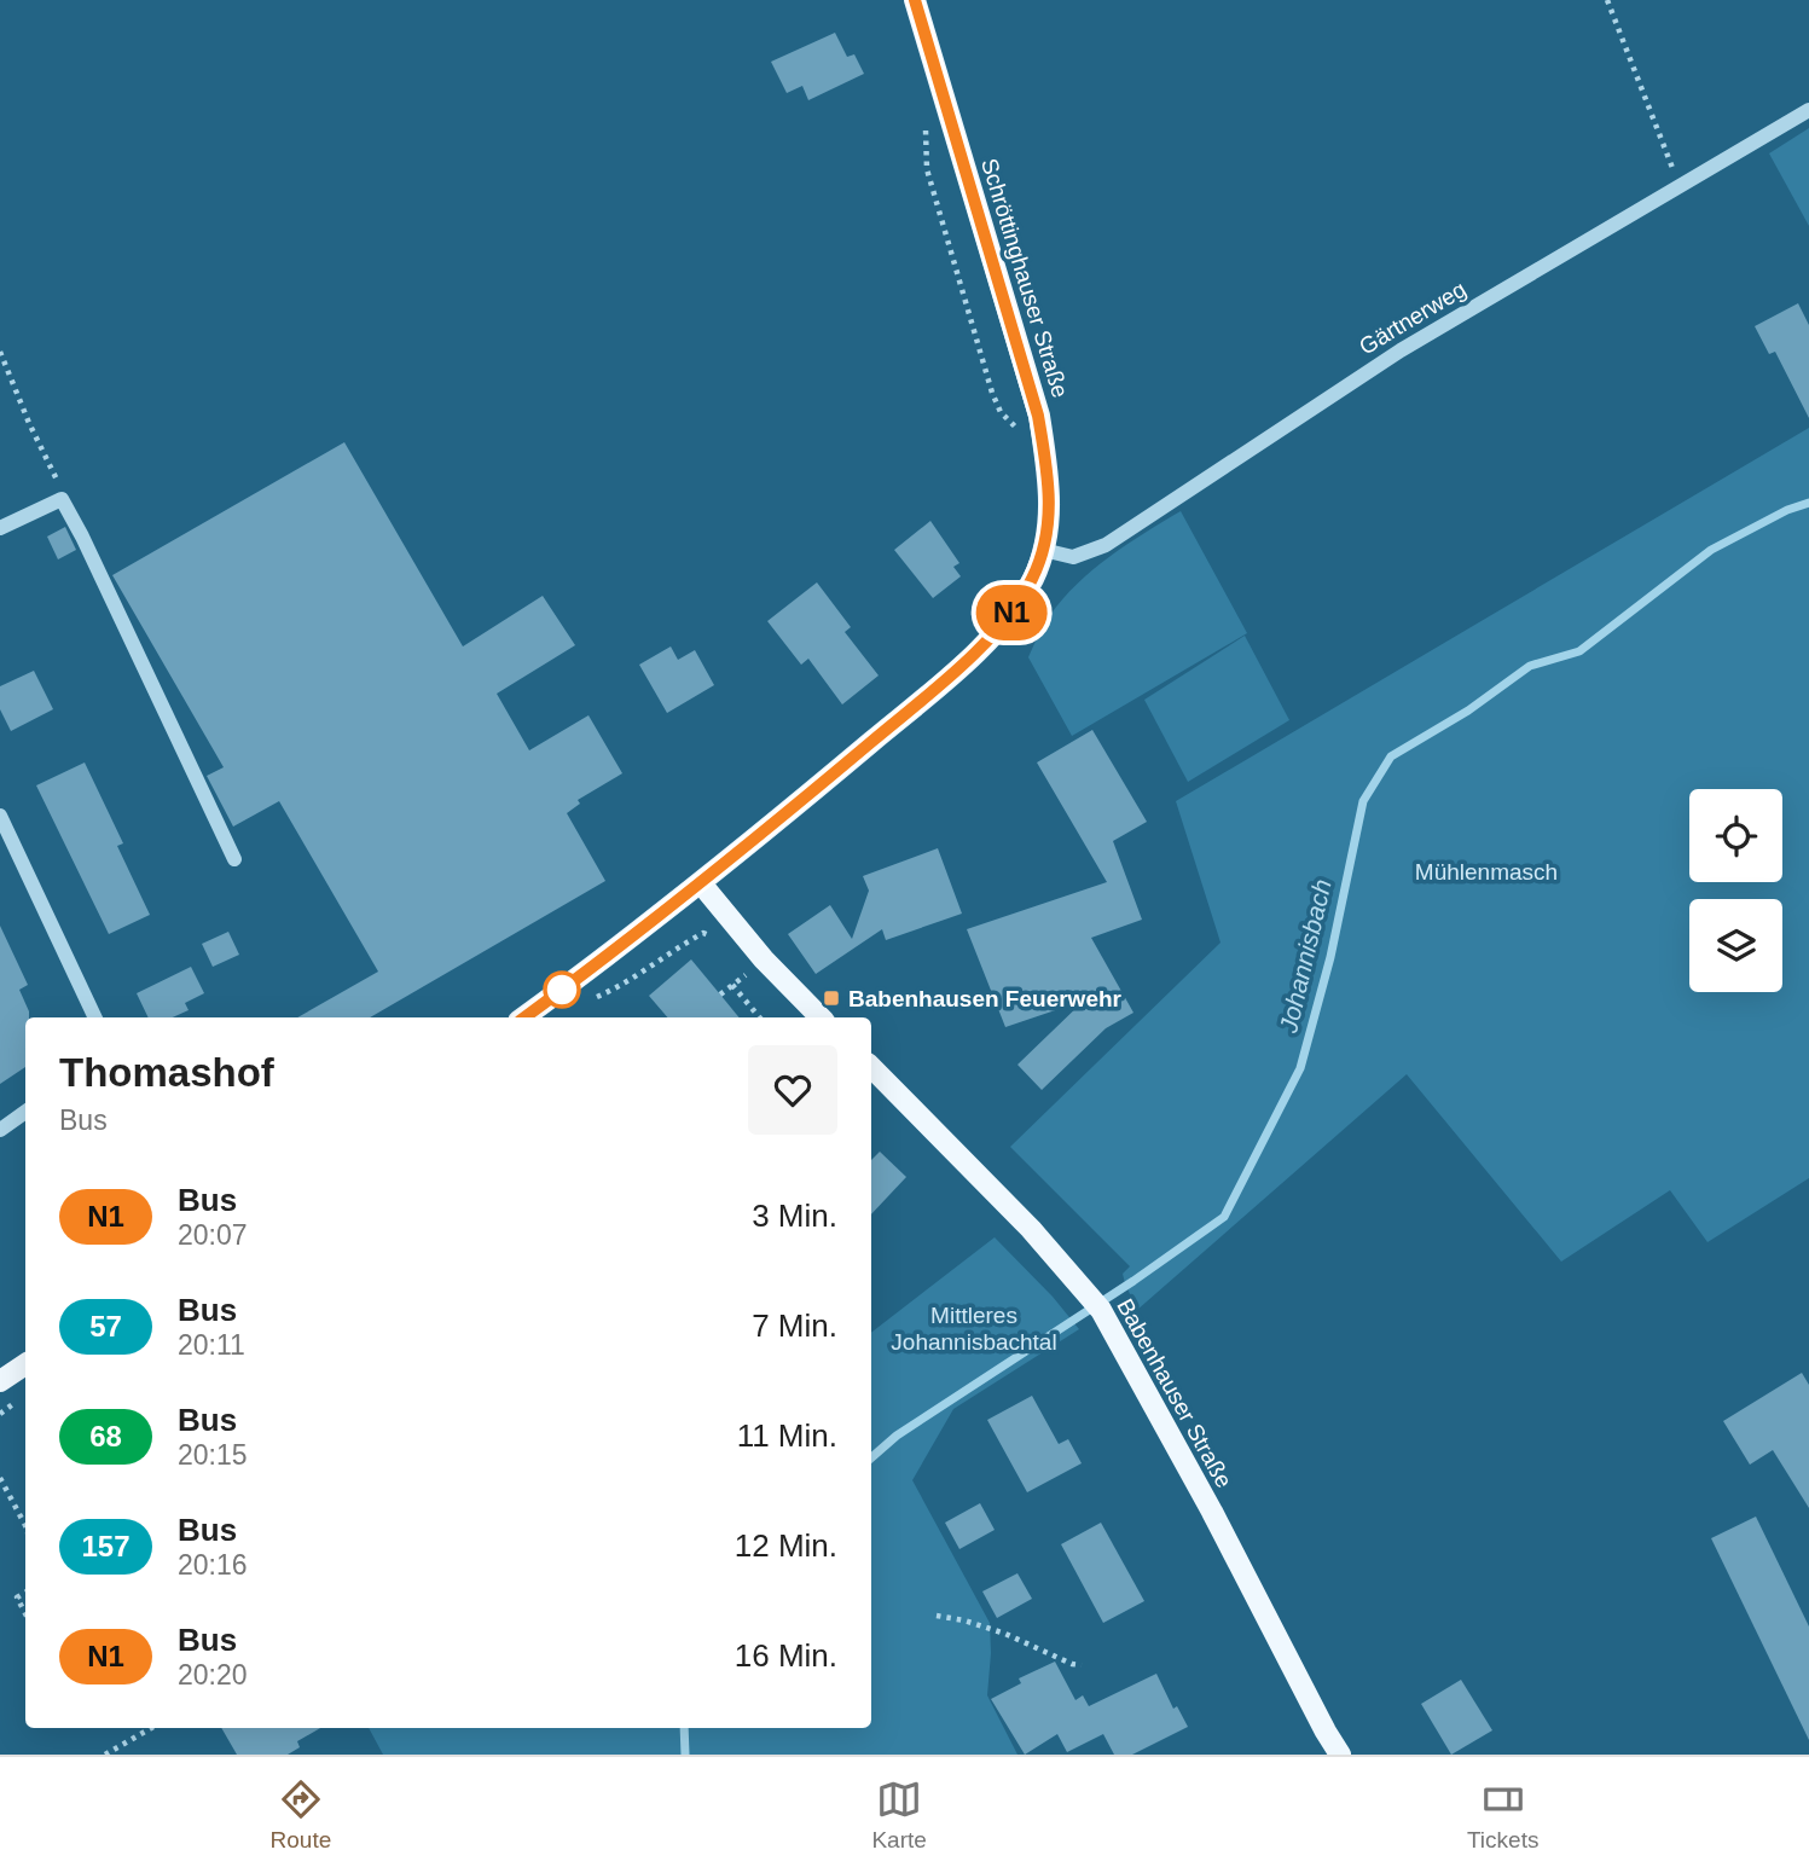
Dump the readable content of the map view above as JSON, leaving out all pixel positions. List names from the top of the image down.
{
  "streets": {
    "main road": ["Schröttinghauser Straße", "Babenhauser Straße"],
    "street": ["Gärtnerweg"]
  },
  "crossings": [
    ["Schröttinghauser Straße", "Gärtnerweg"]
  ],
  "water": ["Johannisbach"],
  "parks": ["Mühlenmasch", "Mittleres Johannisbachtal"],
  "places": {
    "transit": ["Babenhausen Feuerwehr"]
  },
  "lines": ["bus line N1"],
  "page": {
    "on_map": "N1",
    "heading": ["Thomashof", "Bus"],
    "list": [
      {
        "mark": "N1",
        "name": "Bus",
        "note": "20:07",
        "value": "3 Min."
      },
      {
        "mark": "57",
        "name": "Bus",
        "note": "20:11",
        "value": "7 Min."
      },
      {
        "mark": "68",
        "name": "Bus",
        "note": "20:15",
        "value": "11 Min."
      },
      {
        "mark": "157",
        "name": "Bus",
        "note": "20:16",
        "value": "12 Min."
      },
      {
        "mark": "N1",
        "name": "Bus",
        "note": "20:20",
        "value": "16 Min."
      }
    ],
    "tabs": ["Route", "Karte", "Tickets"]
  }
}
